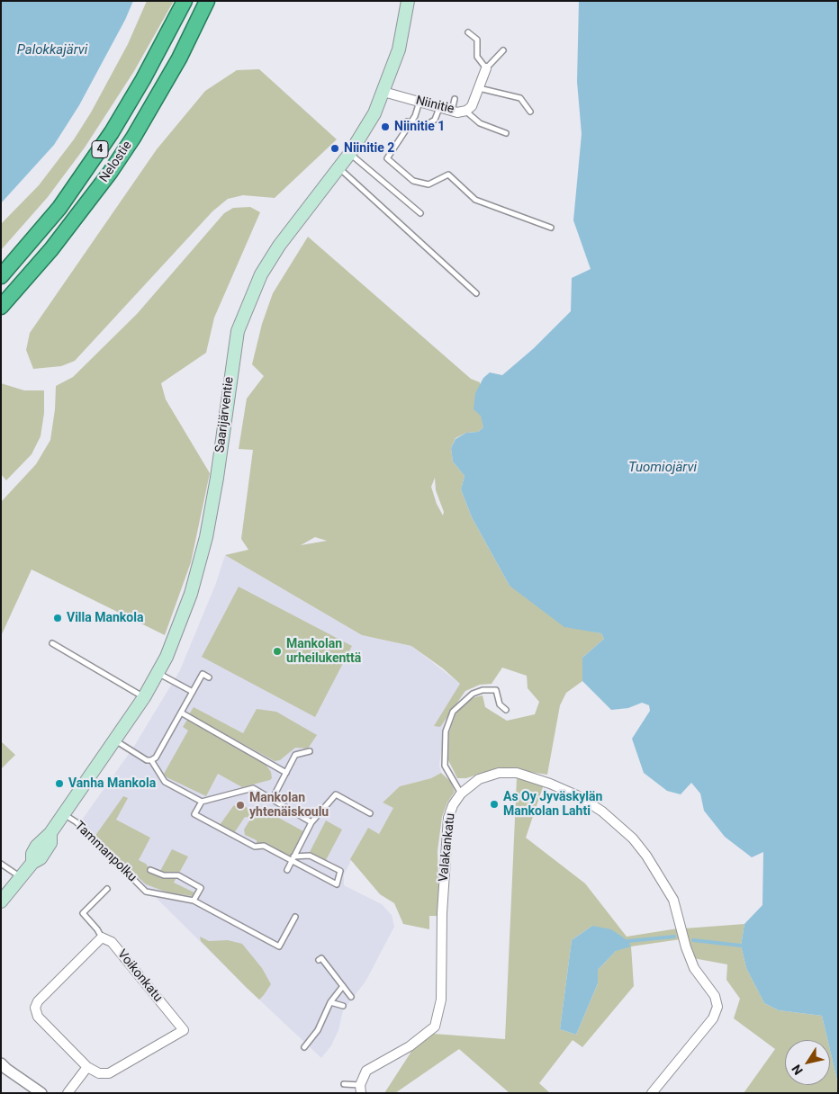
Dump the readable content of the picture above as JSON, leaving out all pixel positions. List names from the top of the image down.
{
  "streets": {
    "highway": ["4", "Nelostie"],
    "main road": ["Saarijärventie"],
    "street": ["Niinitie", "Valakankatu", "Voikonkatu"],
    "lane": ["Tammanpolku"]
  },
  "crossings": [
    ["Niinitie", "Saarijärventie"],
    ["Saarijärventie", "Tammanpolku"]
  ],
  "water": ["Palokkajärvi", "Tuomiojärvi"],
  "places": [
    "Niinitie 1",
    "Niinitie 2",
    "Villa Mankola",
    "Mankolan urheilukenttä",
    "Vanha Mankola",
    "As Oy Jyväskylän Mankolan Lahti",
    "Mankolan yhtenäiskoulu"
  ],
  "north": "bottom left"
}
